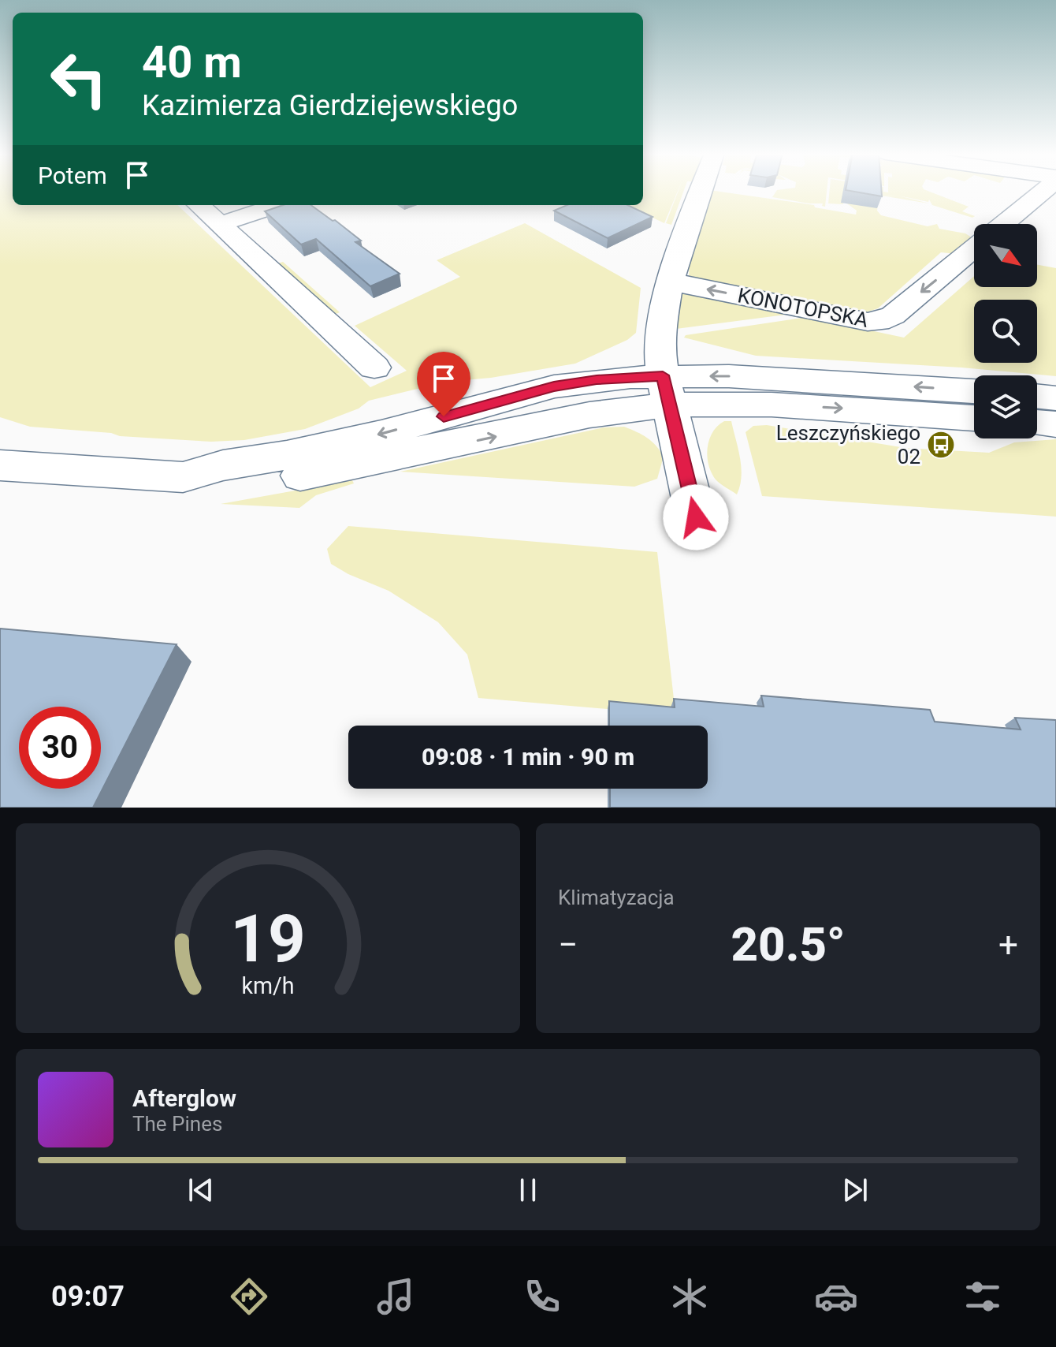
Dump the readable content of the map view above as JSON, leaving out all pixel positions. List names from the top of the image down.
{
  "streets": {
    "street": ["KONOTOPSKA"]
  },
  "places": {
    "bus stop": ["Leszczyńskiego 02"]
  },
  "north": "bottom right",
  "page": {
    "turn": ["40 m", "Kazimierza Gierdziejewskiego"],
    "then": "Potem",
    "limit": "30",
    "trip": "09:08 · 1 min · 90 m",
    "tile": "Klimatyzacja",
    "heat": ["−", "20.5°", "+"],
    "song": ["Afterglow", "The Pines"],
    "tabs": "09:07",
    "gauge": ["19", "km/h"]
  }
}
